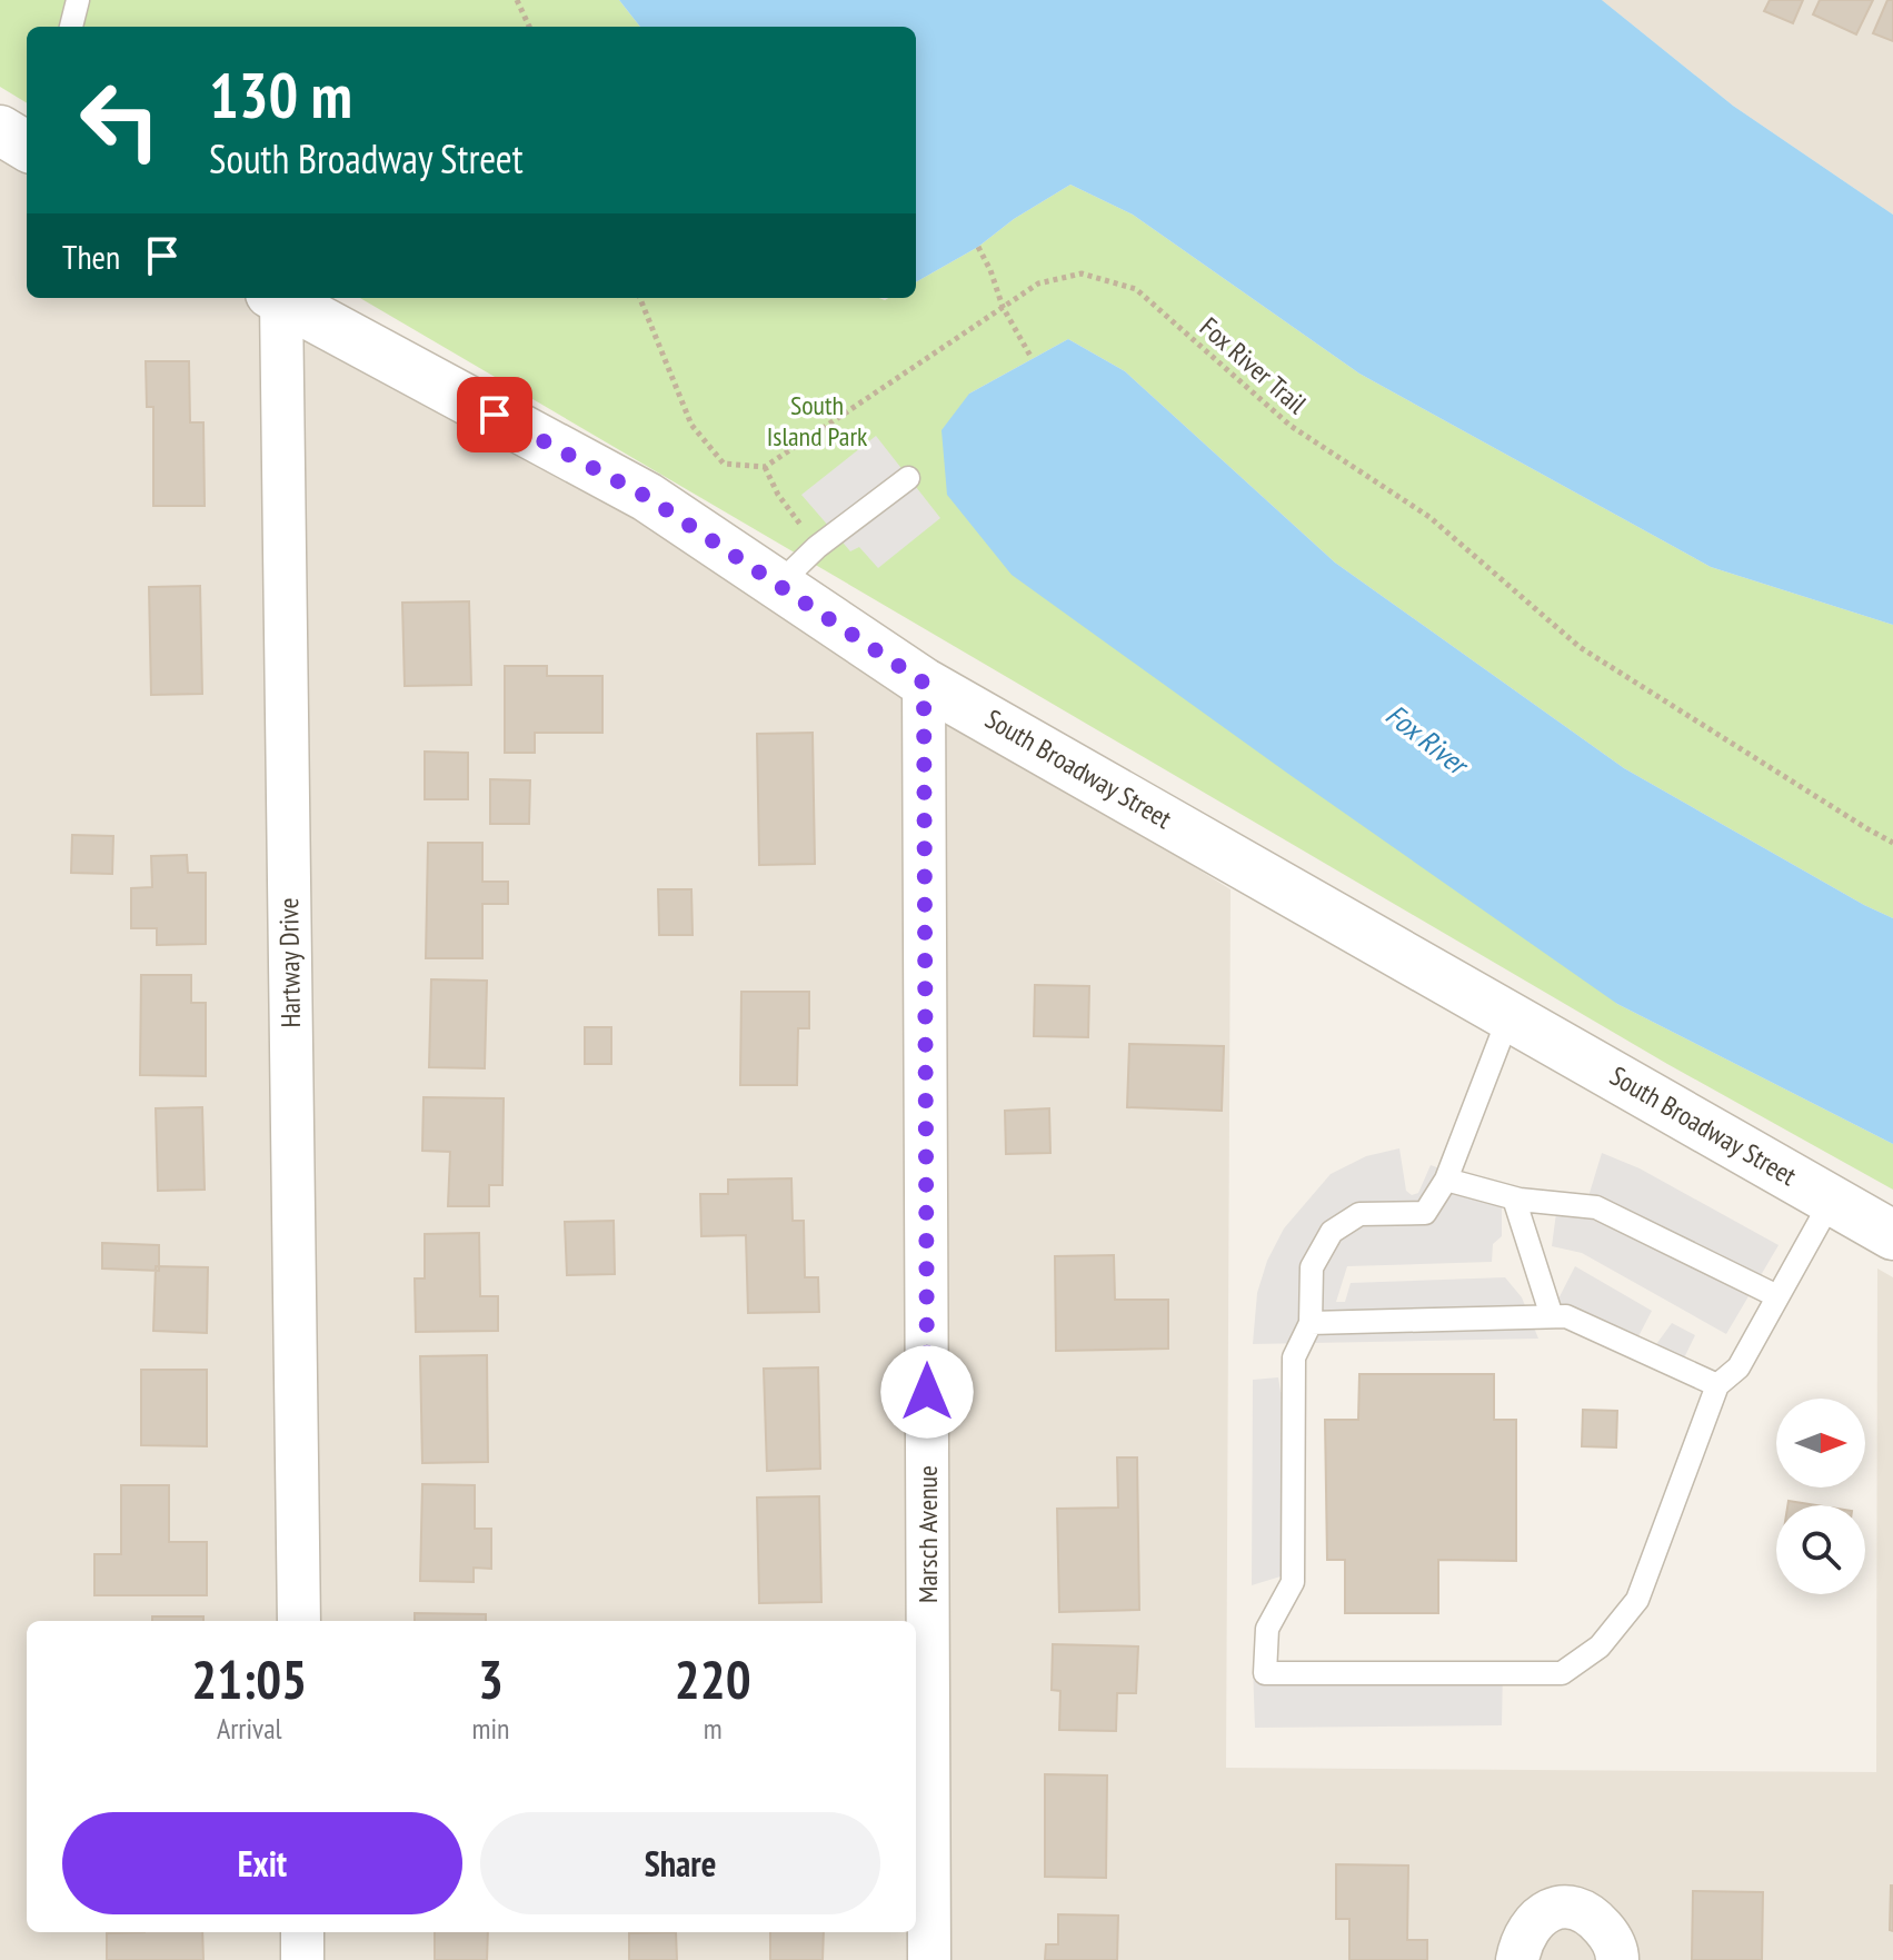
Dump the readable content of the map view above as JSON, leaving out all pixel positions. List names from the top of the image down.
{
  "streets": {
    "street": ["South Broadway Street", "Hartway Drive", "Marsch Avenue"],
    "path": ["Fox River Trail"]
  },
  "crossings": [
    ["South Broadway Street", "Marsch Avenue"]
  ],
  "water": ["Fox River"],
  "parks": ["South Island Park"],
  "north": "right",
  "page": {
    "turn": ["130 m", "South Broadway Street"],
    "then": "Then",
    "eta": [
      "21:05",
      "Arrival",
      "3",
      "min",
      "220",
      "m"
    ],
    "buttons": ["Exit", "Share"]
  }
}
